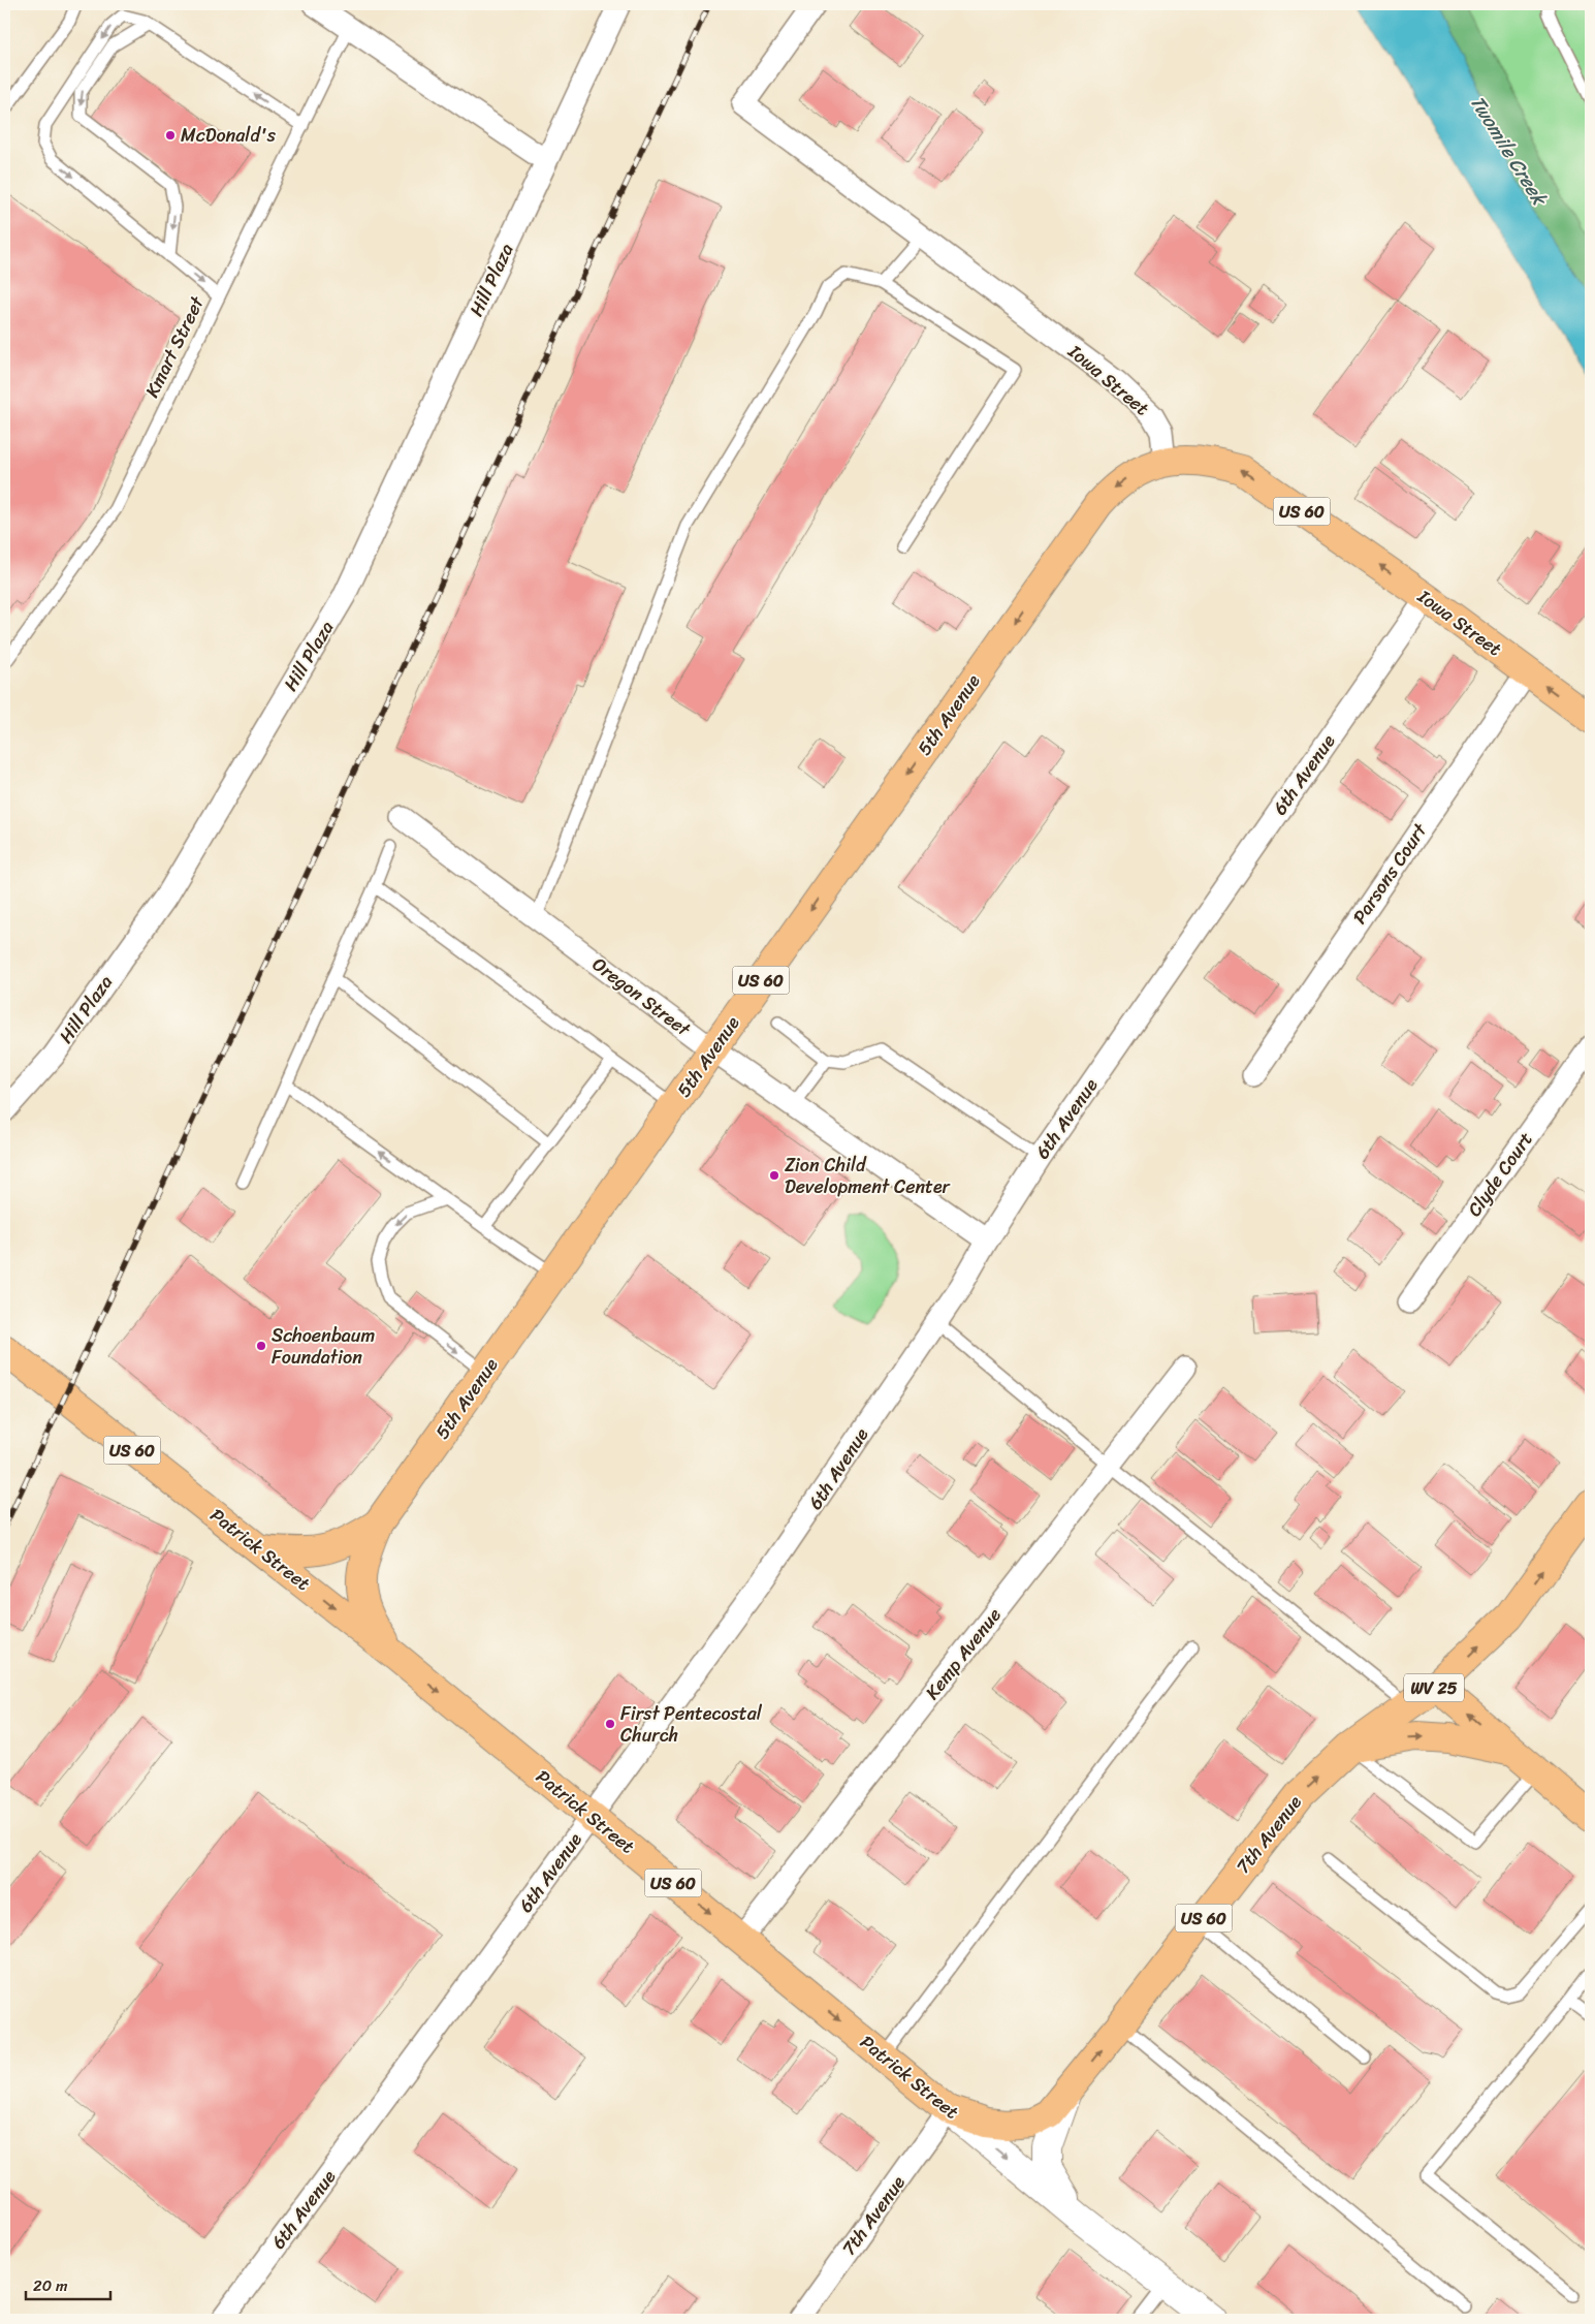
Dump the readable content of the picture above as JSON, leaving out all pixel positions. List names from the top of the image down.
{
  "streets": {
    "main road": [
      "Iowa Street",
      "US 60",
      "5th Avenue",
      "Patrick Street",
      "WV 25",
      "7th Avenue"
    ],
    "street": [
      "Hill Plaza",
      "6th Avenue",
      "Parsons Court",
      "Oregon Street",
      "Clyde Court",
      "Kemp Avenue"
    ],
    "lane": ["Kmart Street"]
  },
  "crossings": [
    ["Iowa Street", "5th Avenue"],
    ["Iowa Street", "6th Avenue"],
    ["Iowa Street", "Parsons Court"],
    ["US 60", "5th Avenue"],
    ["US 60", "Patrick Street"],
    ["US 60", "7th Avenue"],
    ["5th Avenue", "Oregon Street"],
    ["6th Avenue", "Oregon Street"],
    ["6th Avenue", "Patrick Street"],
    ["Patrick Street", "Kemp Avenue"],
    ["Patrick Street", "7th Avenue"]
  ],
  "one_way": ["5th Avenue", "Patrick Street", "7th Avenue"],
  "water": ["Twomile Creek"],
  "places": [
    "McDonald's",
    "Zion Child Development Center",
    "Schoenbaum Foundation",
    "First Pentecostal Church"
  ],
  "scale_bar": "20 m"
}
